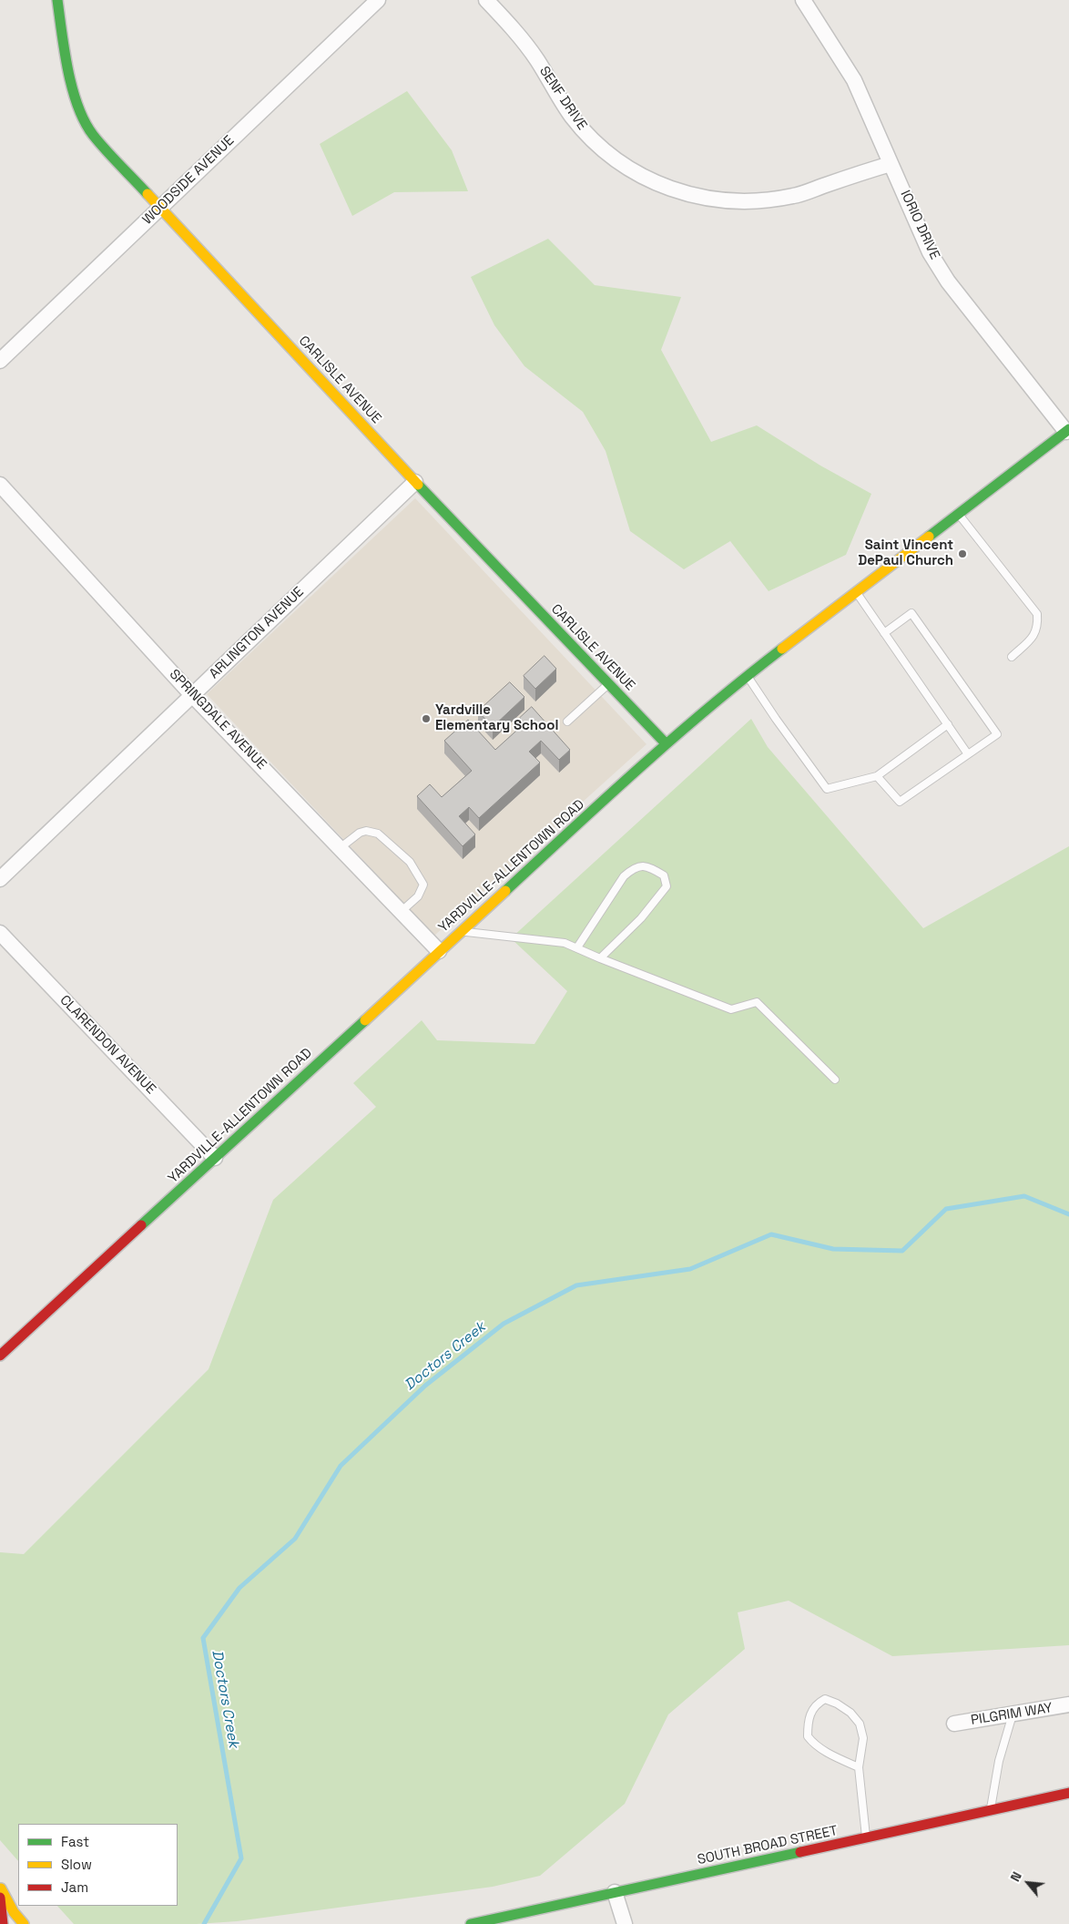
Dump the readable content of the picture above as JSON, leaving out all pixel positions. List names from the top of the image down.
{
  "streets": {
    "main road": ["CARLISLE AVENUE", "YARDVILLE-ALLENTOWN ROAD", "SOUTH BROAD STREET"],
    "street": [
      "SENF DRIVE",
      "WOODSIDE AVENUE",
      "IORIO DRIVE",
      "ARLINGTON AVENUE",
      "SPRINGDALE AVENUE",
      "CLARENDON AVENUE",
      "PILGRIM WAY"
    ]
  },
  "crossings": [
    ["SENF DRIVE", "IORIO DRIVE"],
    ["WOODSIDE AVENUE", "CARLISLE AVENUE"],
    ["IORIO DRIVE", "YARDVILLE-ALLENTOWN ROAD"],
    ["CARLISLE AVENUE", "ARLINGTON AVENUE"],
    ["CARLISLE AVENUE", "YARDVILLE-ALLENTOWN ROAD"],
    ["ARLINGTON AVENUE", "SPRINGDALE AVENUE"],
    ["SPRINGDALE AVENUE", "YARDVILLE-ALLENTOWN ROAD"],
    ["YARDVILLE-ALLENTOWN ROAD", "CLARENDON AVENUE"]
  ],
  "water": ["Doctors Creek"],
  "places": ["Saint Vincent DePaul Church", "Yardville Elementary School"],
  "legend": ["Fast", "Slow", "Jam"],
  "north": "top left"
}
